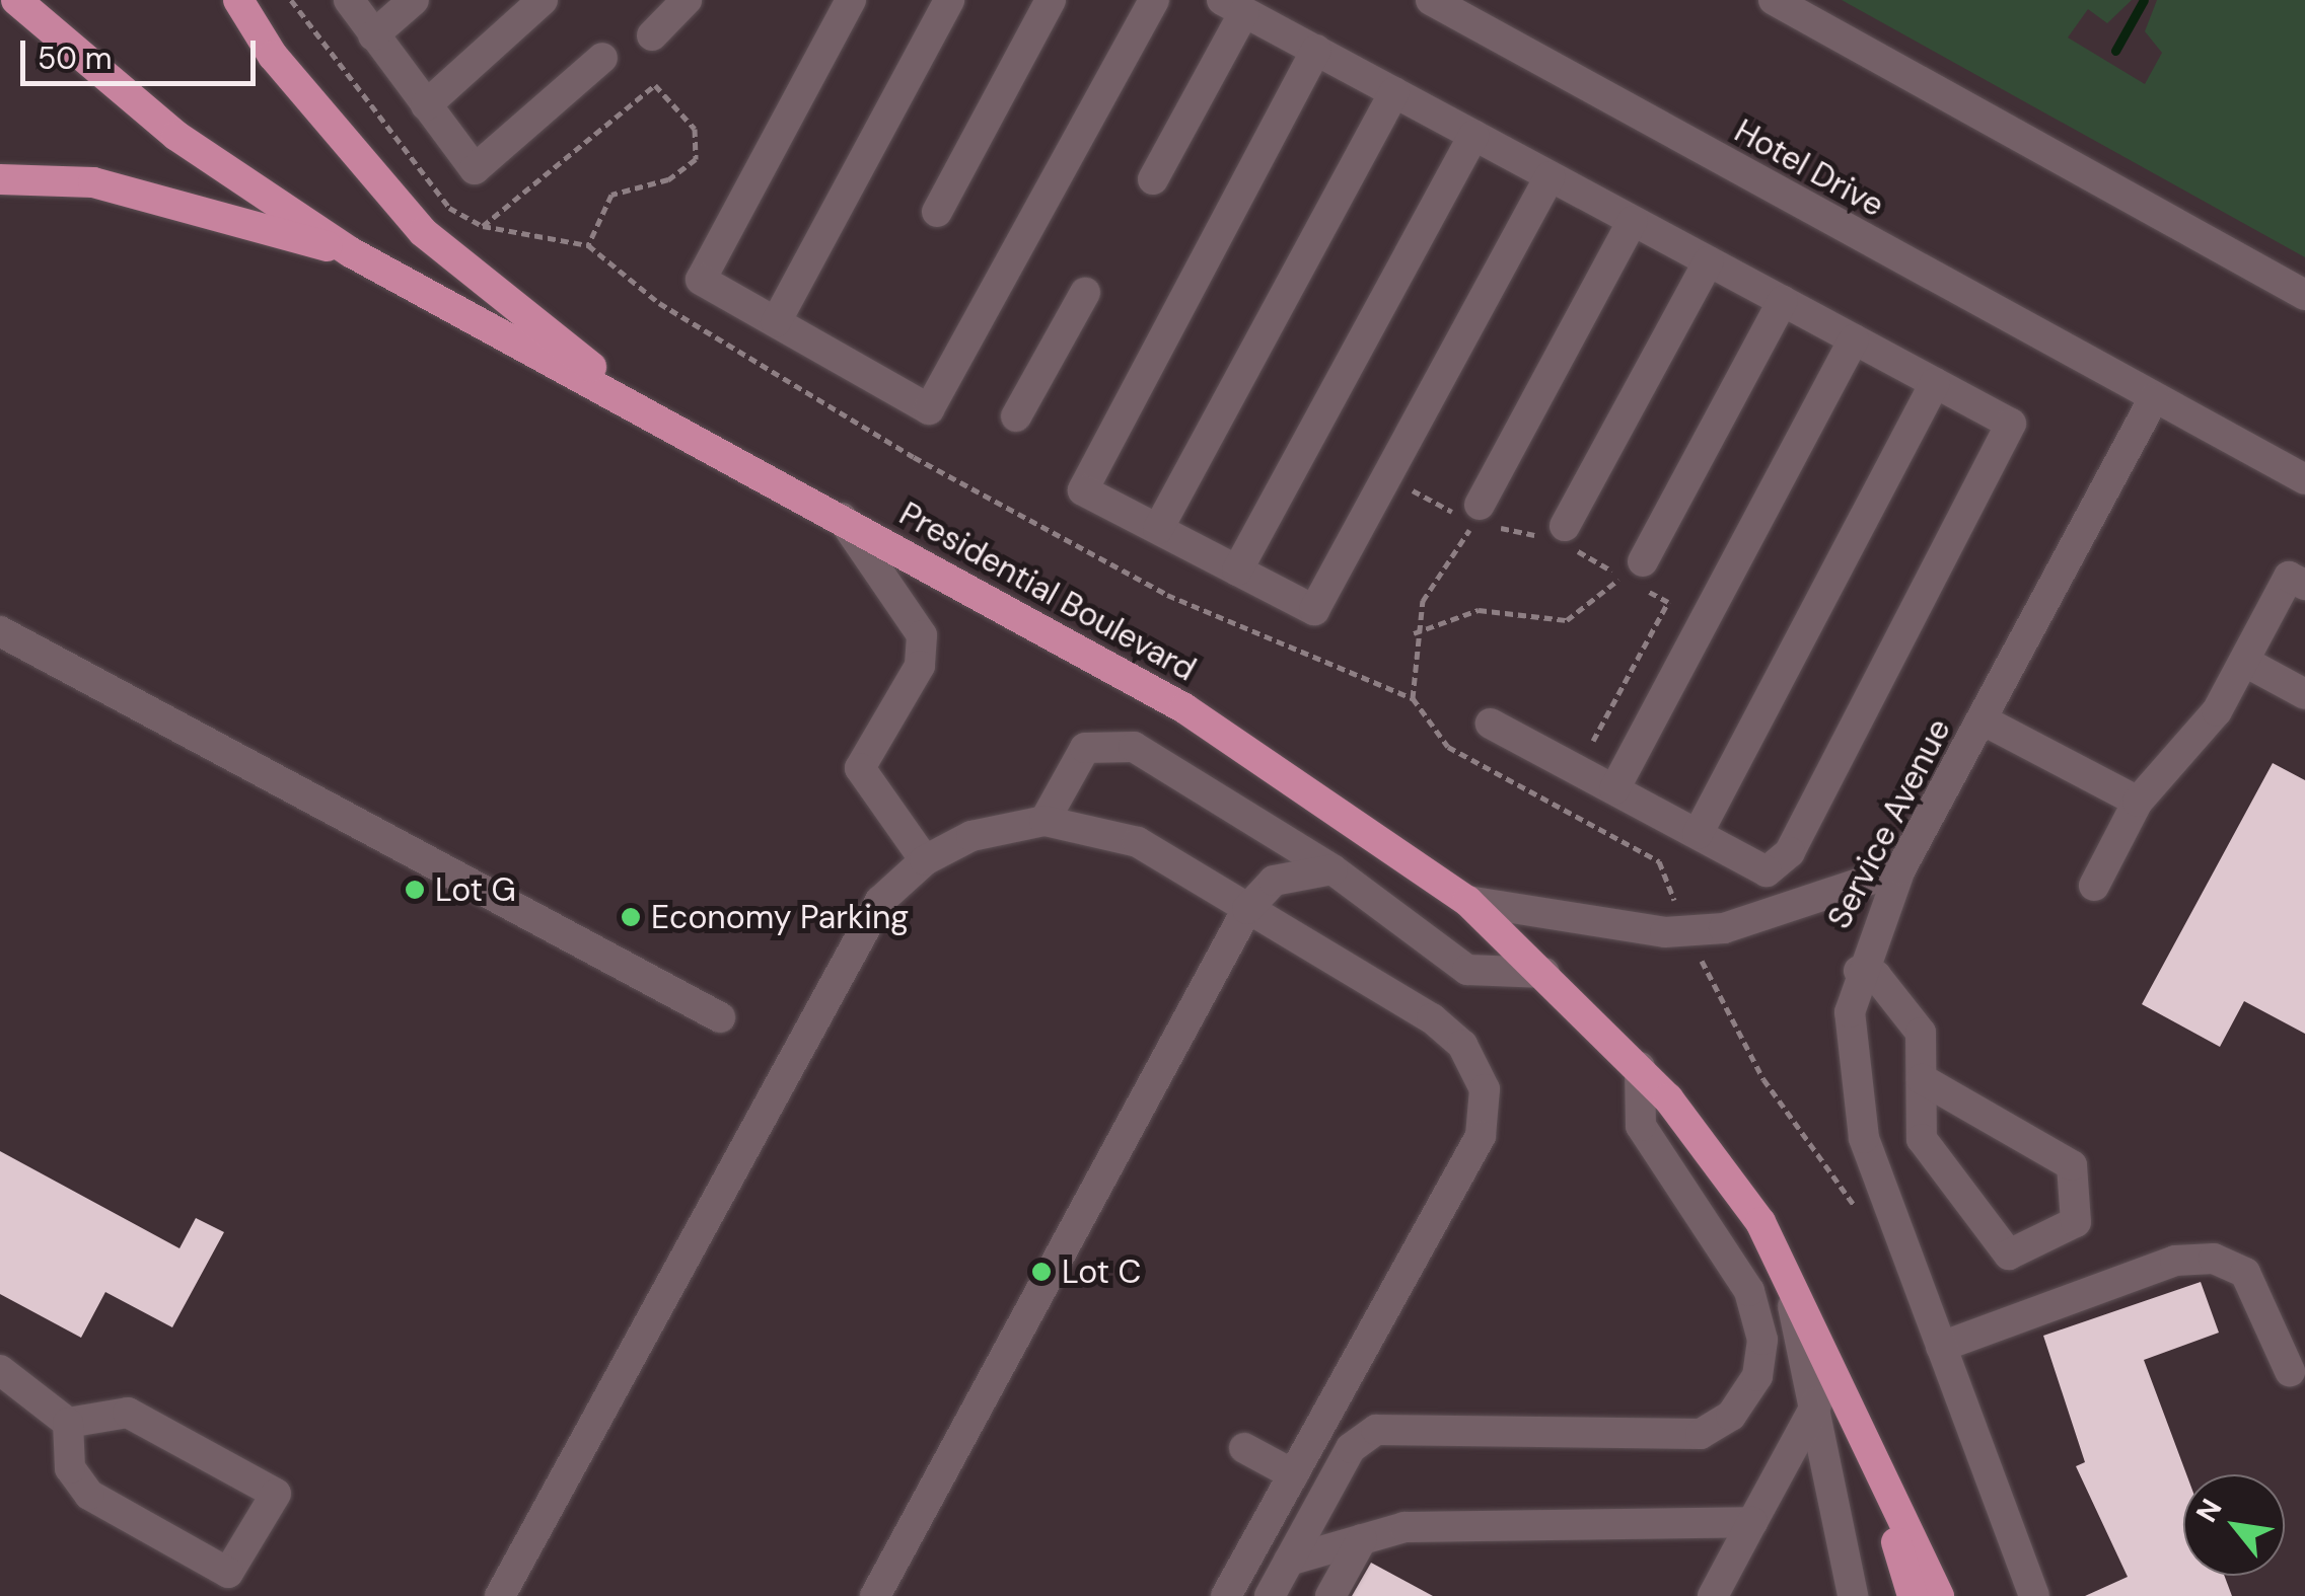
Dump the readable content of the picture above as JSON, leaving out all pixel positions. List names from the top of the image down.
{
  "streets": {
    "main road": ["Presidential Boulevard"],
    "street": ["Hotel Drive", "Service Avenue"]
  },
  "crossings": [
    ["Hotel Drive", "Service Avenue"]
  ],
  "places": ["Lot G", "Economy Parking", "Lot C"],
  "scale_bar": "50 m",
  "north": "top left"
}
